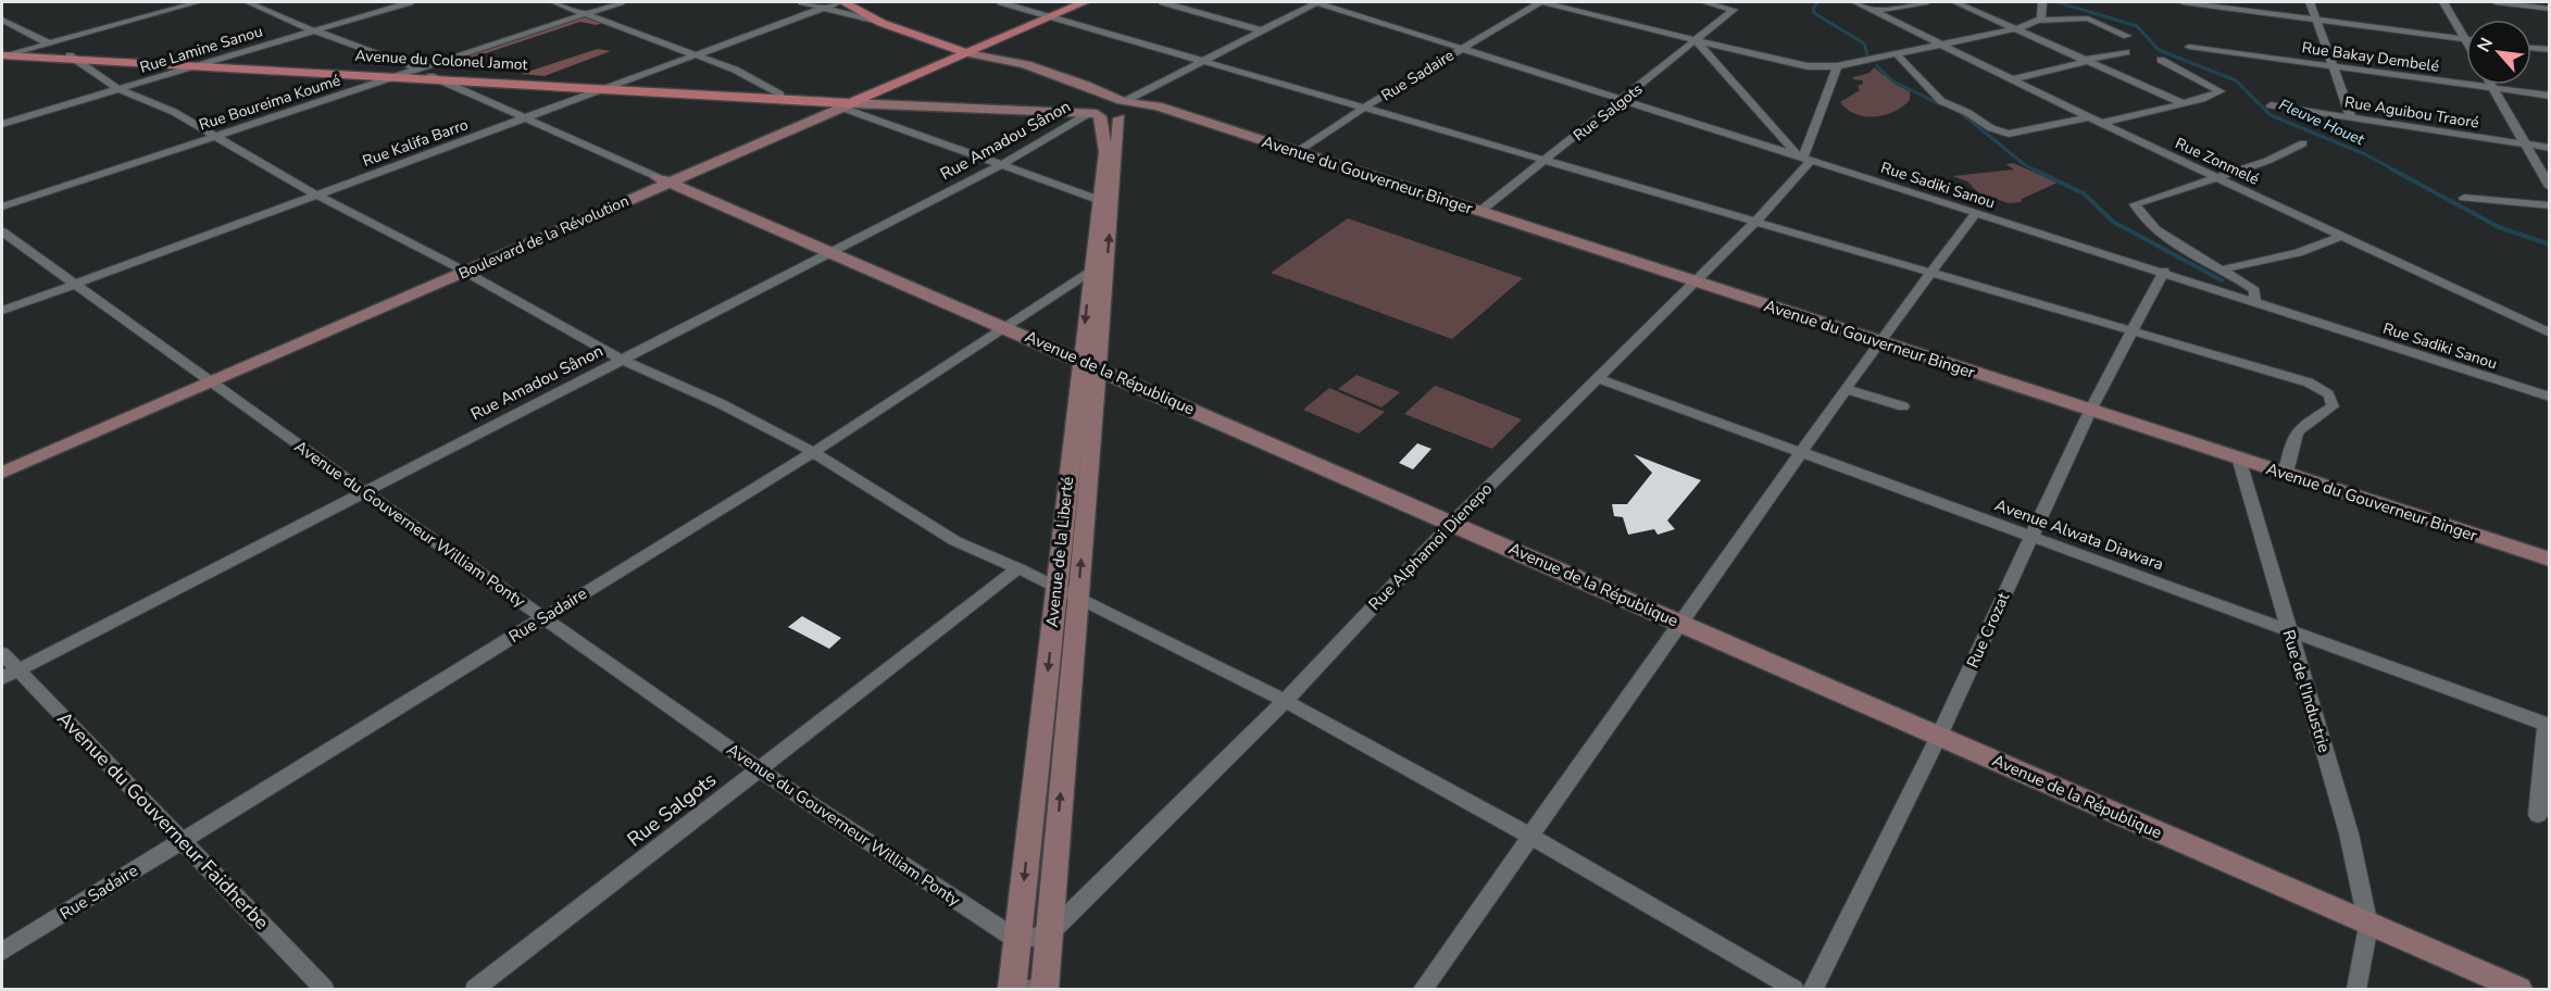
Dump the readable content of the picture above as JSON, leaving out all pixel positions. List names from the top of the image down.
{
  "streets": {
    "main road": [
      "Avenue du Colonel Jamot",
      "Avenue du Gouverneur Binger",
      "Boulevard de la Révolution",
      "Avenue de la République",
      "Avenue de la Liberté"
    ],
    "street": [
      "Rue Lamine Sanou",
      "Rue Bakay Dembelé",
      "Rue Sadaire",
      "Rue Boureima Koumé",
      "Rue Salgots",
      "Rue Aguibou Traoré",
      "Rue Amadou Sânon",
      "Rue Kalifa Barro",
      "Rue Zonmelé",
      "Rue Sadiki Sanou",
      "Avenue du Gouverneur William Ponty",
      "Avenue Alwata Diawara",
      "Rue Alphamoi Dienepo",
      "Rue Crozat",
      "Rue de l'Industrie",
      "Avenue du Gouverneur Faidherbe"
    ]
  },
  "crossings": [
    ["Rue Lamine Sanou", "Avenue du Colonel Jamot"],
    ["Avenue du Colonel Jamot", "Rue Boureima Koumé"],
    ["Avenue du Colonel Jamot", "Rue Amadou Sânon"],
    ["Avenue du Colonel Jamot", "Rue Kalifa Barro"],
    ["Avenue du Colonel Jamot", "Avenue du Gouverneur Binger"],
    ["Avenue du Colonel Jamot", "Boulevard de la Révolution"],
    ["Avenue du Colonel Jamot", "Avenue de la Liberté"],
    ["Rue Sadaire", "Avenue du Gouverneur Binger"],
    ["Rue Sadaire", "Rue Sadiki Sanou"],
    ["Rue Sadaire", "Avenue de la République"],
    ["Rue Sadaire", "Avenue du Gouverneur William Ponty"],
    ["Rue Sadaire", "Avenue de la Liberté"],
    ["Rue Sadaire", "Avenue du Gouverneur Faidherbe"],
    ["Rue Salgots", "Avenue du Gouverneur Binger"],
    ["Rue Salgots", "Rue Sadiki Sanou"],
    ["Rue Salgots", "Avenue du Gouverneur William Ponty"],
    ["Rue Amadou Sânon", "Avenue du Gouverneur Binger"],
    ["Rue Amadou Sânon", "Rue Sadiki Sanou"],
    ["Rue Amadou Sânon", "Avenue de la République"],
    ["Rue Amadou Sânon", "Avenue du Gouverneur William Ponty"],
    ["Rue Amadou Sânon", "Avenue de la Liberté"],
    ["Rue Amadou Sânon", "Avenue du Gouverneur Faidherbe"],
    ["Rue Kalifa Barro", "Avenue du Gouverneur William Ponty"],
    ["Avenue du Gouverneur Binger", "Boulevard de la Révolution"],
    ["Avenue du Gouverneur Binger", "Rue Alphamoi Dienepo"],
    ["Avenue du Gouverneur Binger", "Avenue de la Liberté"],
    ["Avenue du Gouverneur Binger", "Rue Crozat"],
    ["Avenue du Gouverneur Binger", "Rue de l'Industrie"],
    ["Rue Sadiki Sanou", "Rue Alphamoi Dienepo"],
    ["Rue Sadiki Sanou", "Rue Crozat"],
    ["Boulevard de la Révolution", "Avenue de la République"],
    ["Boulevard de la Révolution", "Avenue du Gouverneur William Ponty"],
    ["Avenue de la République", "Rue Alphamoi Dienepo"],
    ["Avenue de la République", "Avenue de la Liberté"],
    ["Avenue de la République", "Rue Crozat"],
    ["Avenue de la République", "Rue de l'Industrie"],
    ["Avenue du Gouverneur William Ponty", "Avenue de la Liberté"],
    ["Avenue Alwata Diawara", "Rue Alphamoi Dienepo"],
    ["Avenue Alwata Diawara", "Rue Crozat"],
    ["Avenue Alwata Diawara", "Rue de l'Industrie"],
    ["Rue Alphamoi Dienepo", "Avenue de la Liberté"]
  ],
  "water": ["Fleuve Houet"],
  "north": "top left"
}
